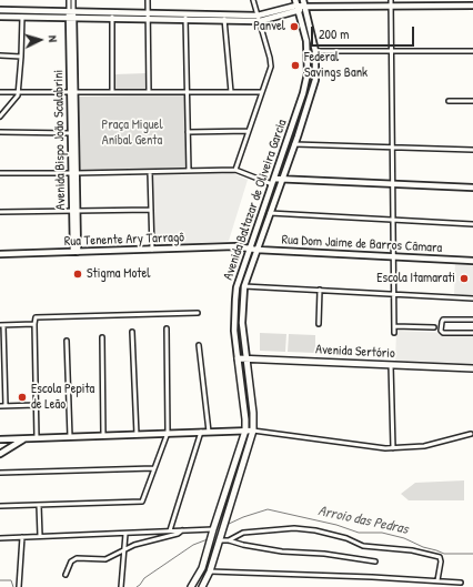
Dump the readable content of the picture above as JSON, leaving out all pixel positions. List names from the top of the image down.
{
  "streets": {
    "main road": [
      "Avenida Bispo João Scalabrini",
      "Avenida Baltazar de Oliveira Garcia",
      "Rua Tenente Ary Tarragô",
      "Rua Dom Jaime de Barros Câmara",
      "Avenida Sertório"
    ]
  },
  "crossings": [
    ["Avenida Bispo João Scalabrini", "Rua Tenente Ary Tarragô"],
    ["Avenida Baltazar de Oliveira Garcia", "Rua Tenente Ary Tarragô"],
    ["Avenida Baltazar de Oliveira Garcia", "Rua Dom Jaime de Barros Câmara"],
    ["Avenida Baltazar de Oliveira Garcia", "Avenida Sertório"],
    ["Rua Tenente Ary Tarragô", "Rua Dom Jaime de Barros Câmara"]
  ],
  "water": ["Arroio das Pedras"],
  "parks": ["Praça Miguel Aníbal Genta"],
  "places": [
    "Panvel",
    "Federal Savings Bank",
    "Stigma Motel",
    "Escola Itamarati",
    "Escola Pepita de Leão"
  ],
  "scale_bar": "200 m",
  "north": "right"
}
